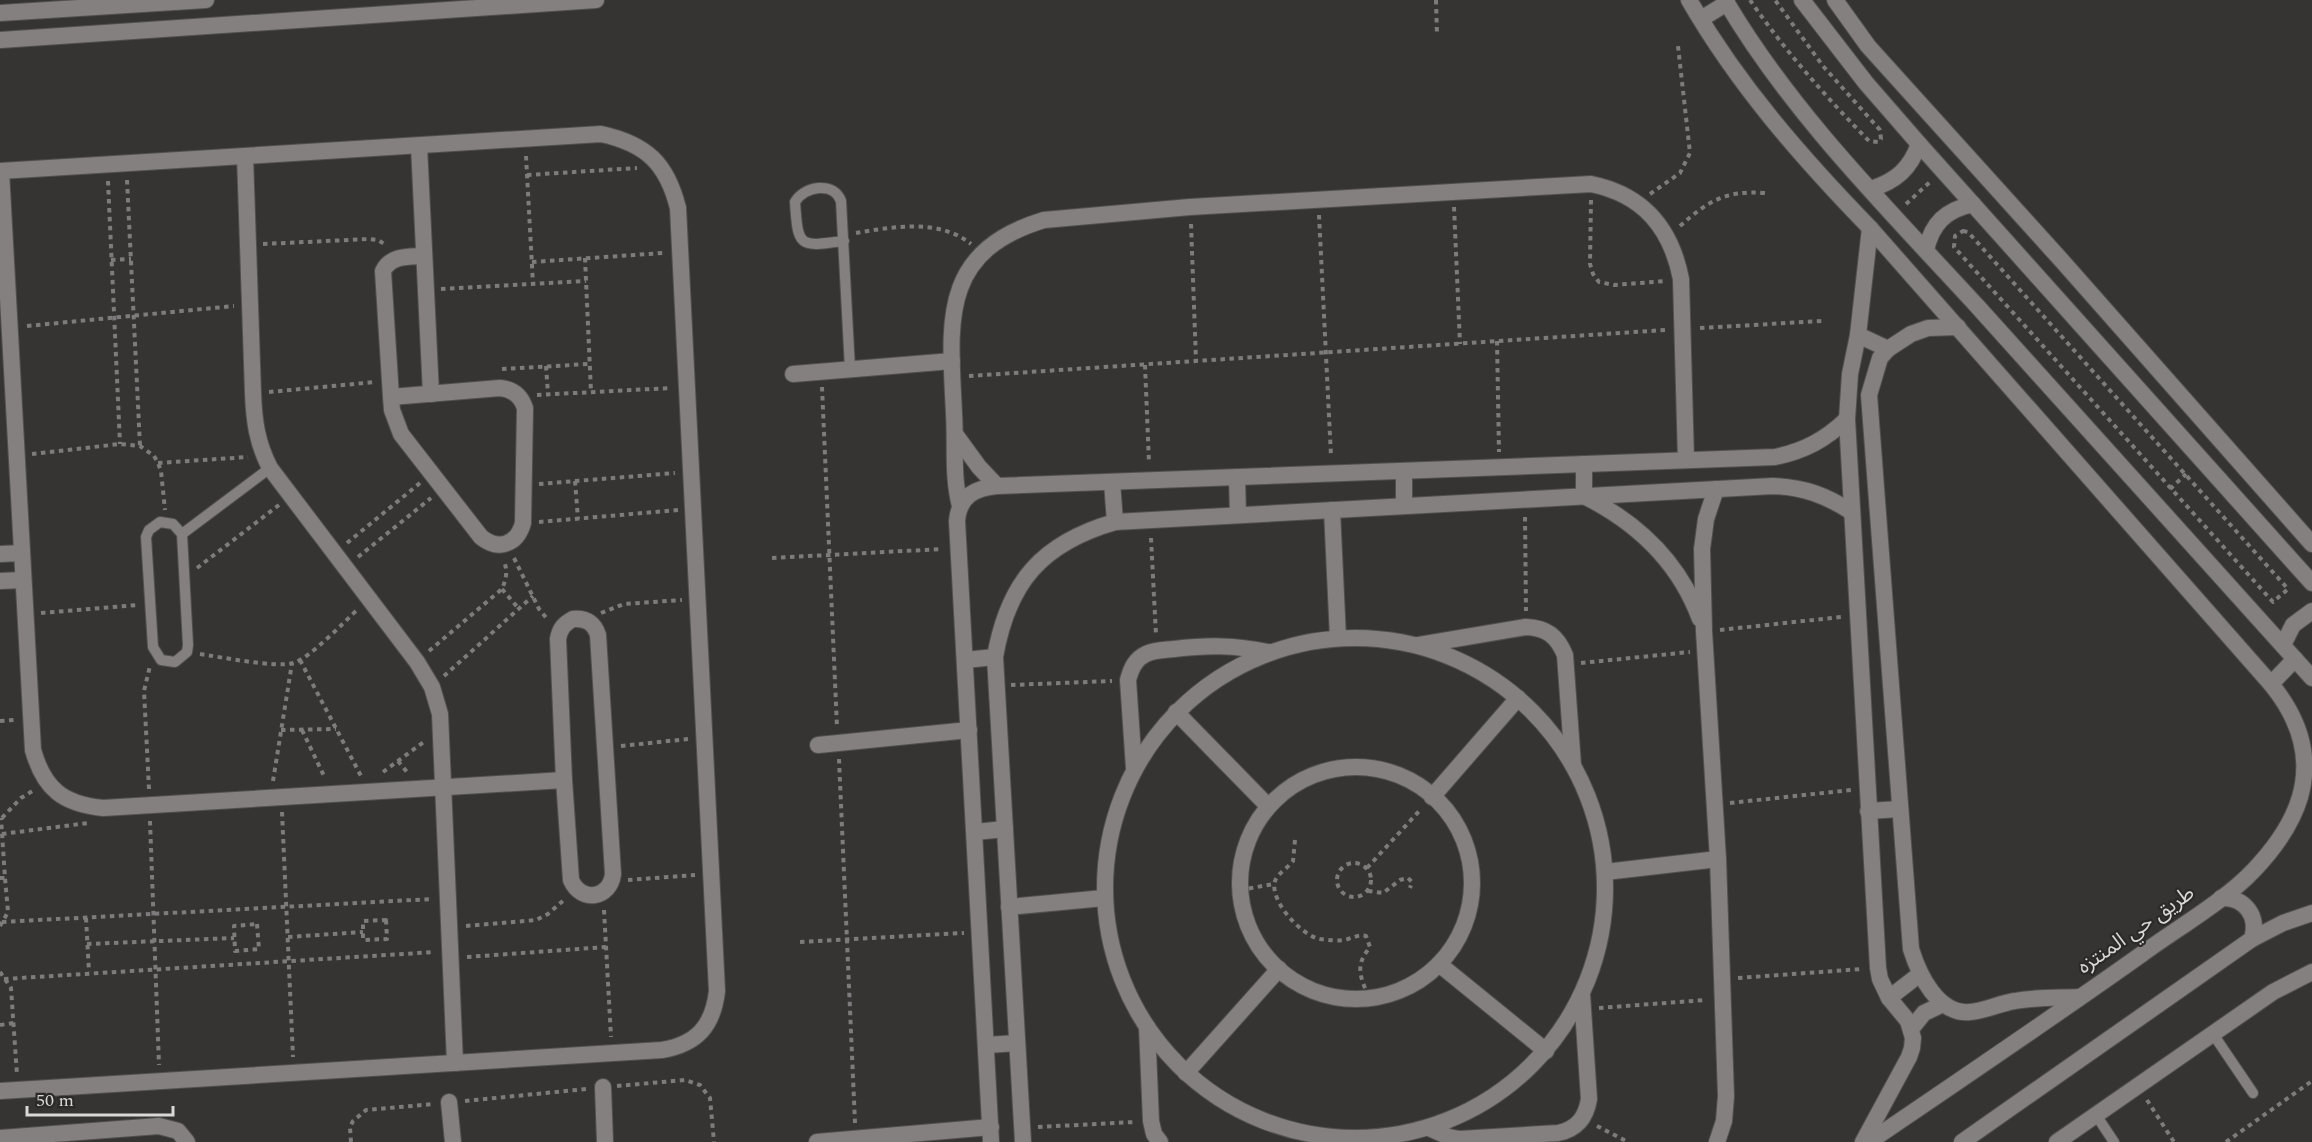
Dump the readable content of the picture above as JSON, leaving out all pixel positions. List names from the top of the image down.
{
  "streets": {
    "street": ["طريق حي المنتزه"]
  },
  "scale_bar": "50 m"
}
